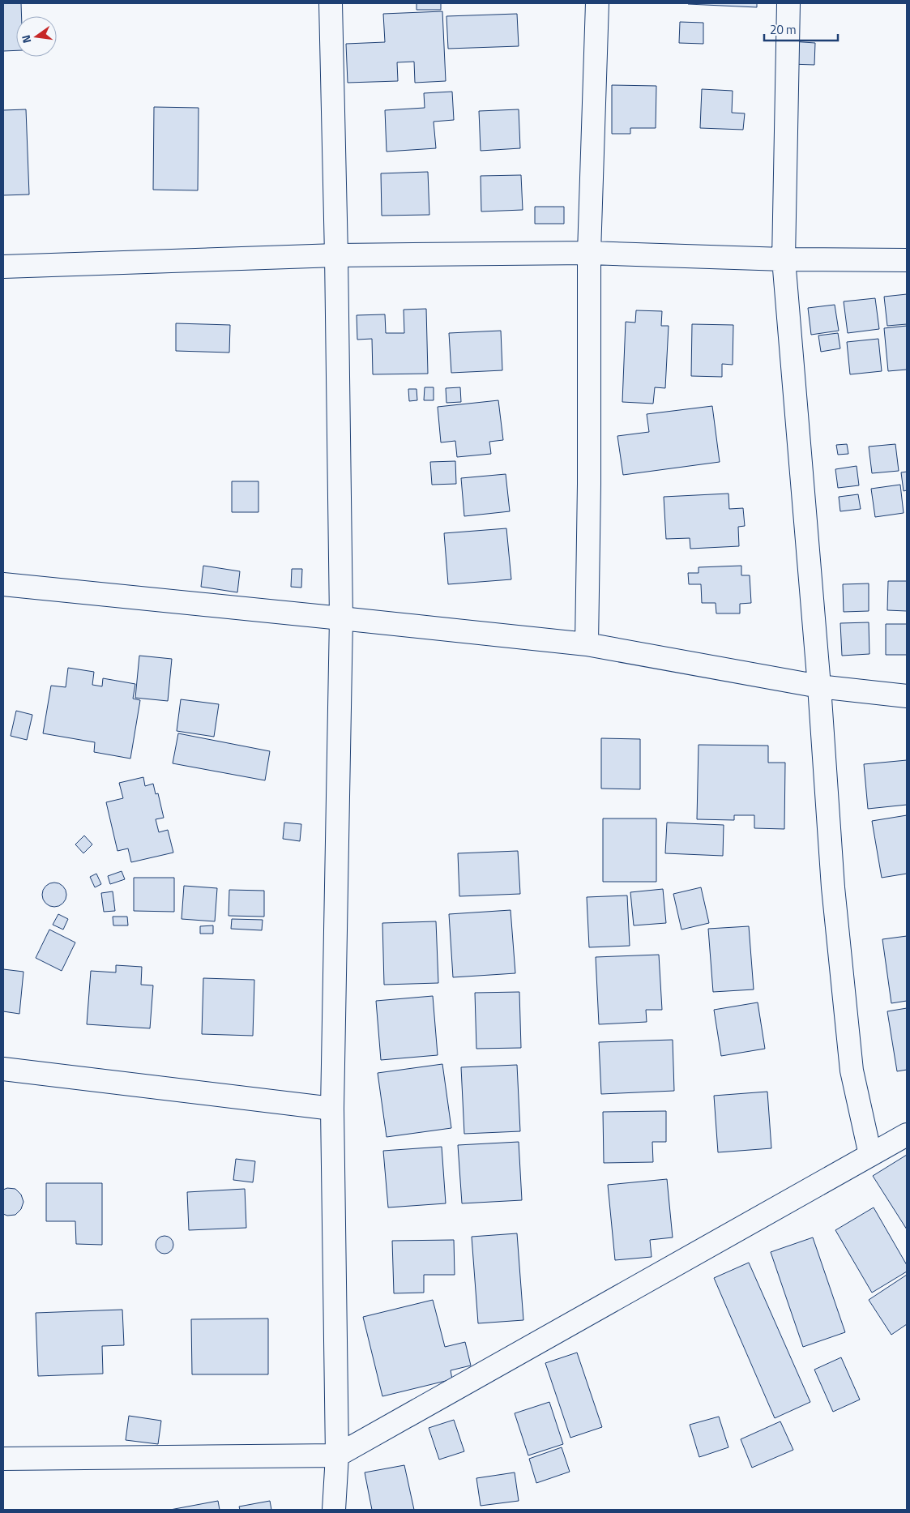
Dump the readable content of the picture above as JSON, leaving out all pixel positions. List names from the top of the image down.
{
  "scale_bar": "20 m",
  "north": "left"
}
